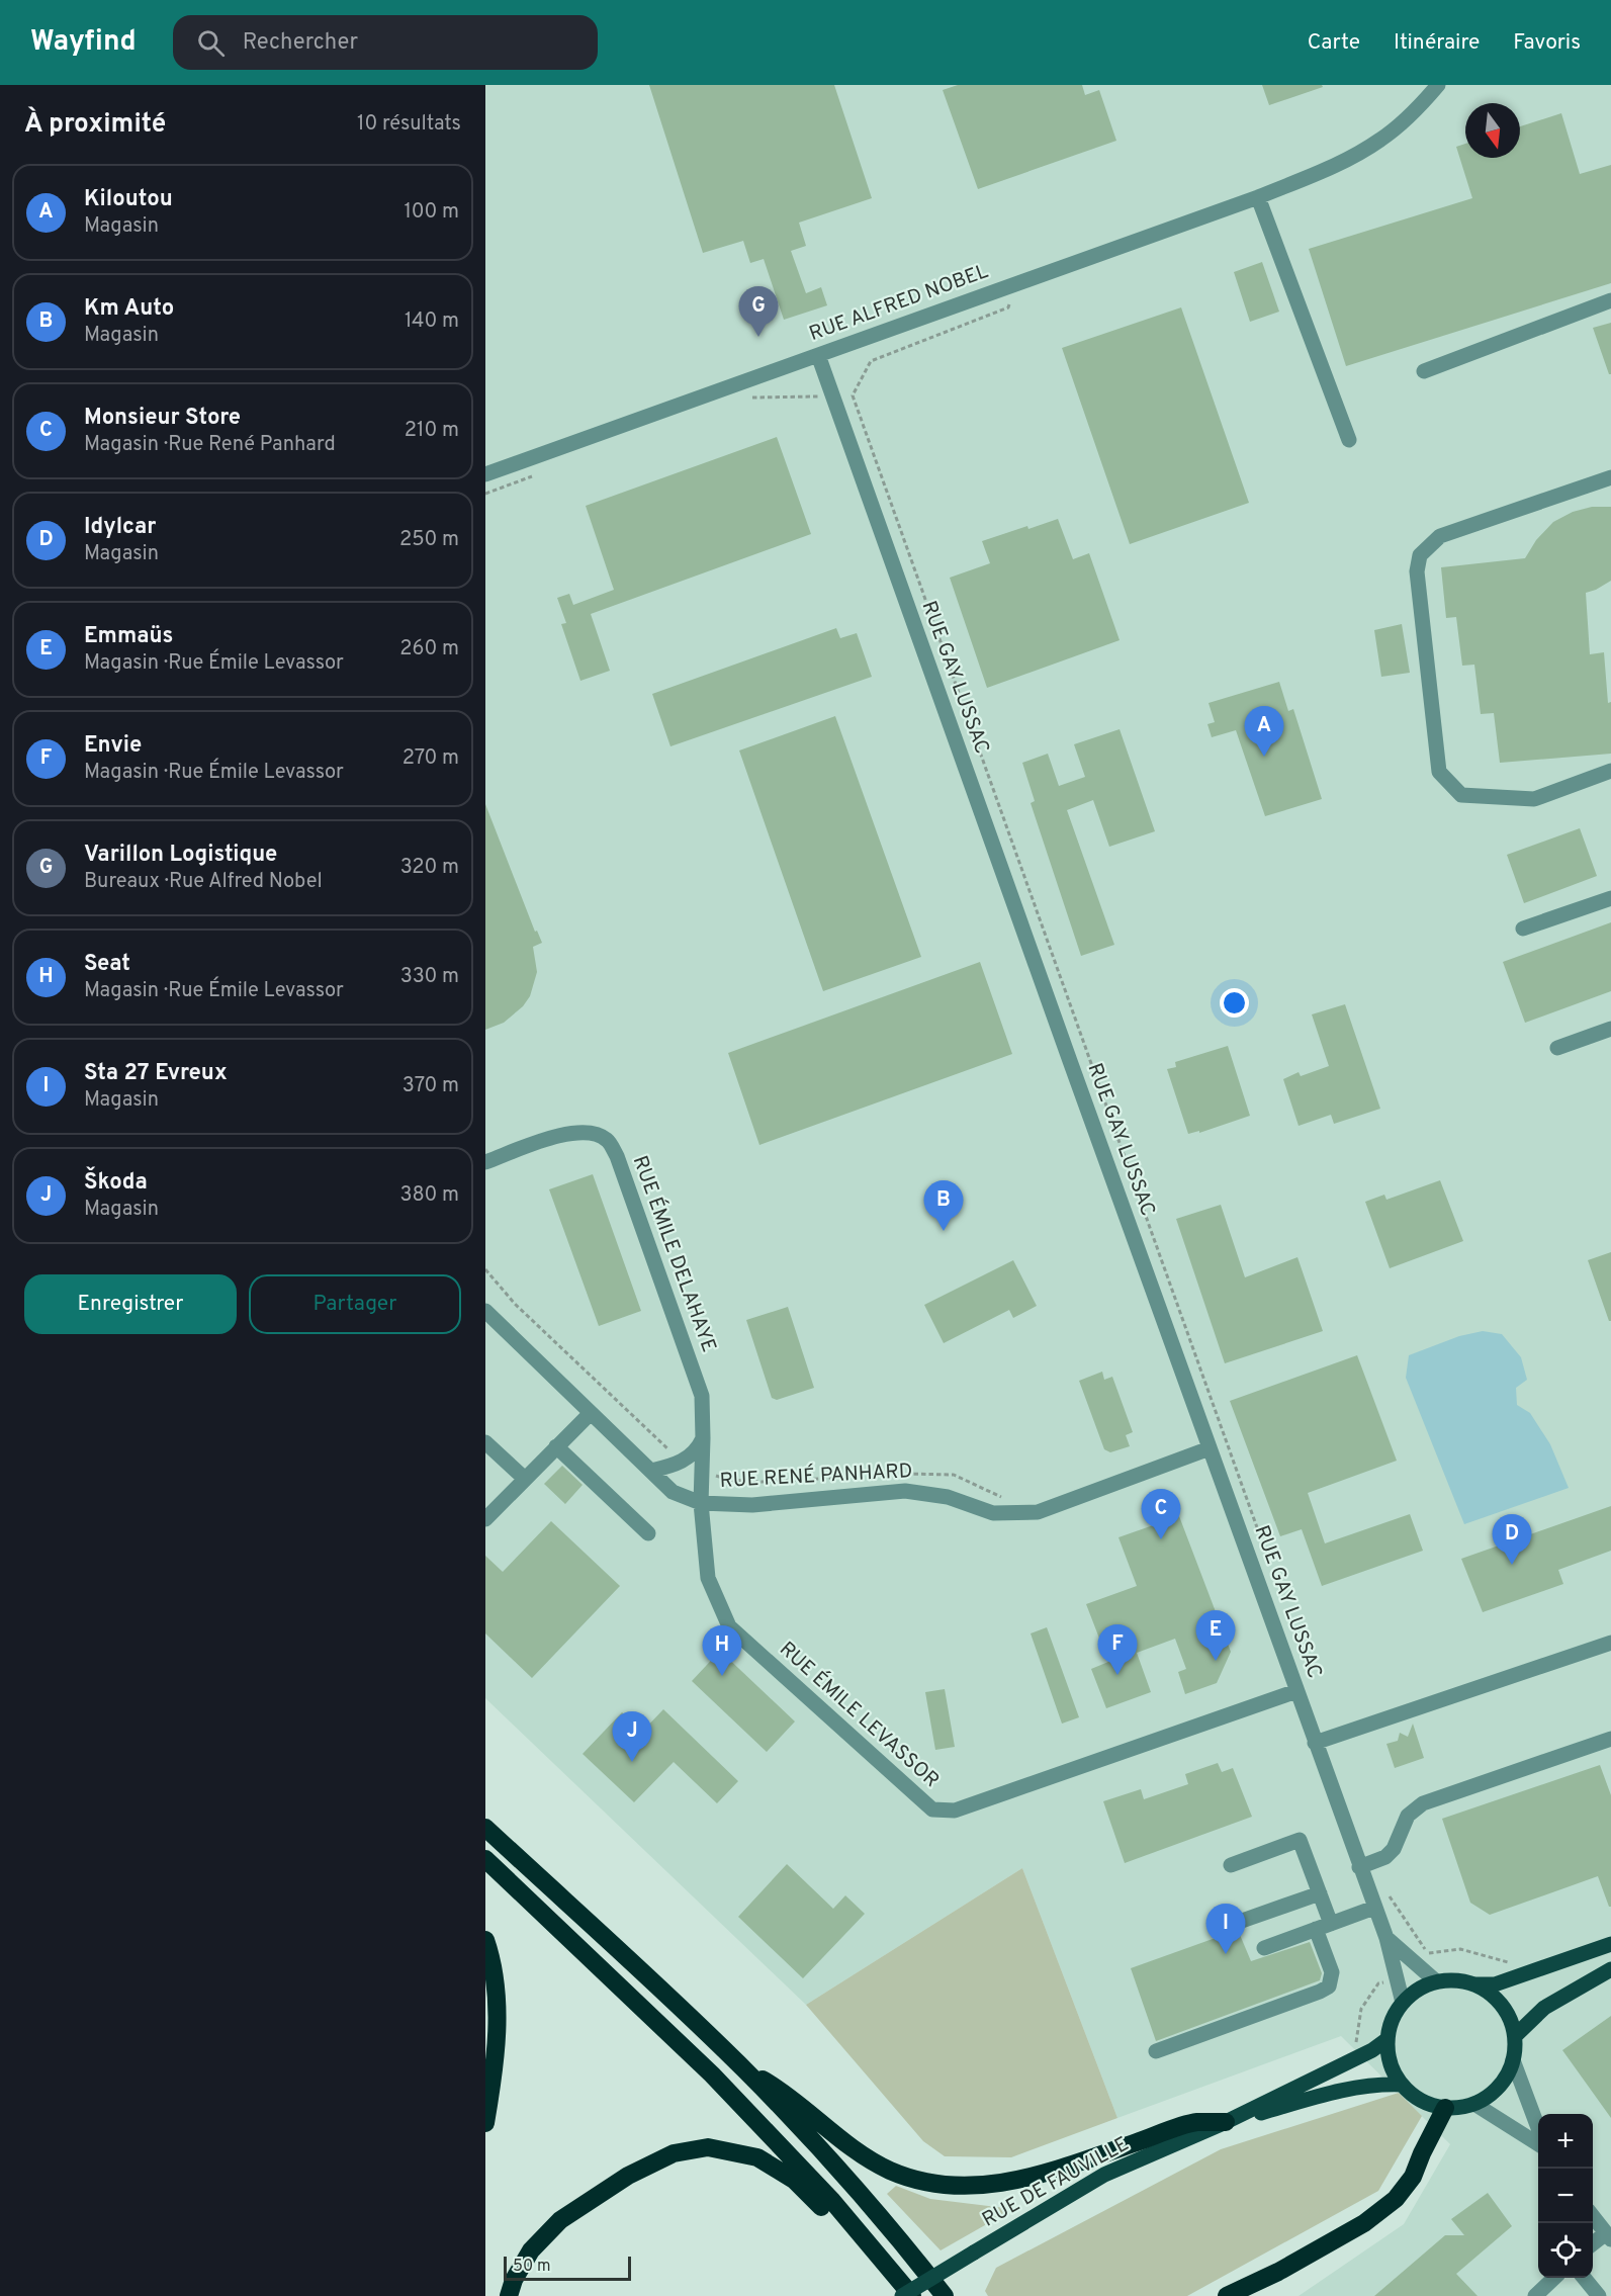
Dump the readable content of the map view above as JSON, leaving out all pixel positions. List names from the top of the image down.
{
  "streets": {
    "main road": ["RUE DE FAUVILLE"],
    "street": [
      "RUE ALFRED NOBEL",
      "RUE GAY LUSSAC",
      "RUE ÉMILE DELAHAYE",
      "RUE RENÉ PANHARD",
      "RUE ÉMILE LEVASSOR"
    ]
  },
  "crossings": [
    ["RUE ALFRED NOBEL", "RUE GAY LUSSAC"],
    ["RUE GAY LUSSAC", "RUE RENÉ PANHARD"],
    ["RUE GAY LUSSAC", "RUE ÉMILE LEVASSOR"],
    ["RUE ÉMILE DELAHAYE", "RUE RENÉ PANHARD"],
    ["RUE ÉMILE DELAHAYE", "RUE ÉMILE LEVASSOR"],
    ["RUE RENÉ PANHARD", "RUE ÉMILE LEVASSOR"]
  ],
  "scale_bar": "50 m",
  "north": "bottom",
  "page": {
    "header": "Wayfind",
    "search": "Rechercher",
    "nav": ["Carte", "Itinéraire", "Favoris"],
    "heading": ["À proximité", "10 résultats"],
    "list": [
      {
        "mark": "A",
        "name": "Kiloutou",
        "note": "Magasin",
        "value": "100 m"
      },
      {
        "mark": "B",
        "name": "Km Auto",
        "note": "Magasin",
        "value": "140 m"
      },
      {
        "mark": "C",
        "name": "Monsieur Store",
        "note": "Magasin · Rue René Panhard",
        "value": "210 m"
      },
      {
        "mark": "D",
        "name": "Idylcar",
        "note": "Magasin",
        "value": "250 m"
      },
      {
        "mark": "E",
        "name": "Emmaüs",
        "note": "Magasin · Rue Émile Levassor",
        "value": "260 m"
      },
      {
        "mark": "F",
        "name": "Envie",
        "note": "Magasin · Rue Émile Levassor",
        "value": "270 m"
      },
      {
        "mark": "G",
        "name": "Varillon Logistique",
        "note": "Bureaux · Rue Alfred Nobel",
        "value": "320 m"
      },
      {
        "mark": "H",
        "name": "Seat",
        "note": "Magasin · Rue Émile Levassor",
        "value": "330 m"
      },
      {
        "mark": "I",
        "name": "Sta 27 Evreux",
        "note": "Magasin",
        "value": "370 m"
      },
      {
        "mark": "J",
        "name": "Škoda",
        "note": "Magasin",
        "value": "380 m"
      }
    ],
    "pins": [
      "G",
      "A",
      "B",
      "C",
      "D",
      "E",
      "F",
      "H",
      "J",
      "I"
    ],
    "buttons": ["Enregistrer", "Partager"],
    "map_buttons": ["+", "−"],
    "scale": "50 m"
  }
}
